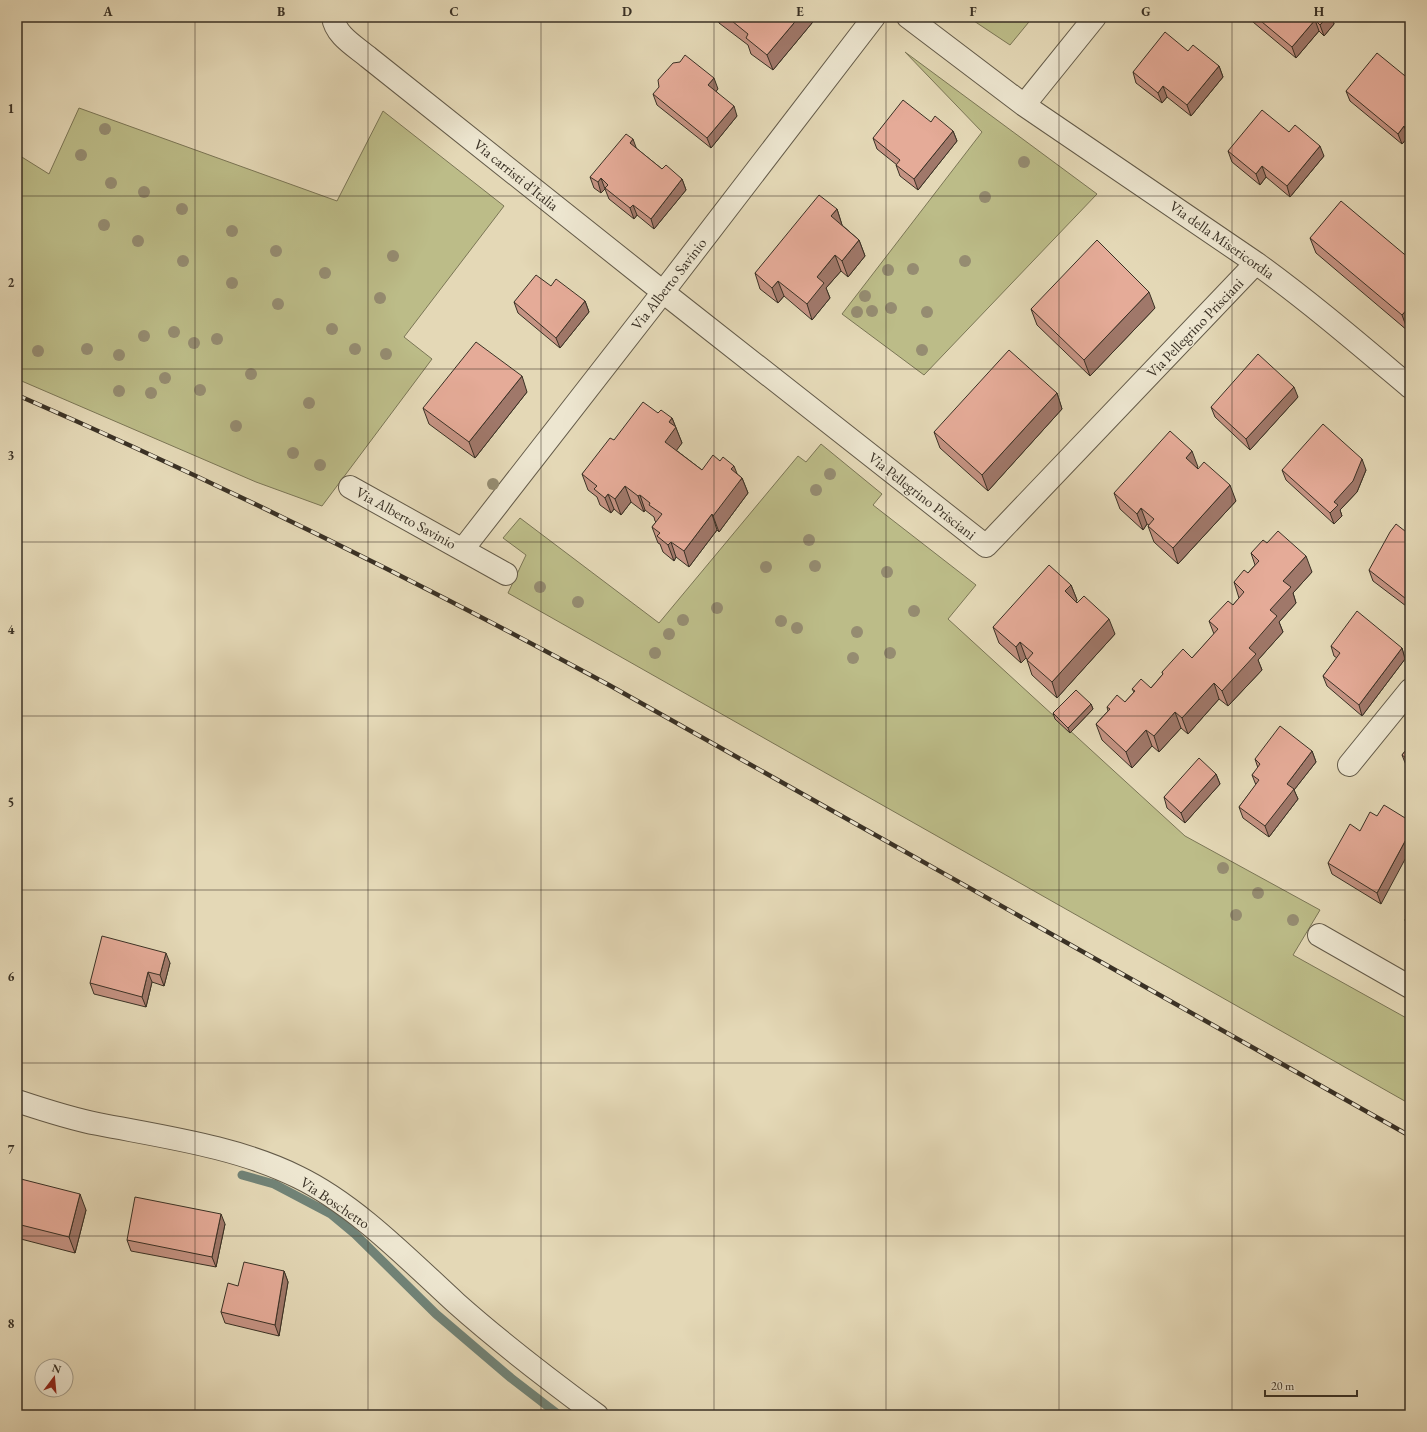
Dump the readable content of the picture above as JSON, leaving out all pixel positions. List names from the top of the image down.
{
  "streets": {
    "street": [
      "Via carristi d'Italia",
      "Via della Misericordia",
      "Via Alberto Savinio",
      "Via Pellegrino Prisciani",
      "Via Boschetto"
    ]
  },
  "crossings": [
    ["Via carristi d'Italia", "Via Alberto Savinio"],
    ["Via carristi d'Italia", "Via Pellegrino Prisciani"],
    ["Via della Misericordia", "Via Pellegrino Prisciani"],
    ["Via Alberto Savinio", "Via Pellegrino Prisciani"]
  ],
  "scale_bar": "20 m",
  "north": "top",
  "grid": {
    "columns": [
      "A",
      "B",
      "C",
      "D",
      "E",
      "F",
      "G",
      "H"
    ],
    "rows": [
      "1",
      "2",
      "3",
      "4",
      "5",
      "6",
      "7",
      "8"
    ]
  }
}
